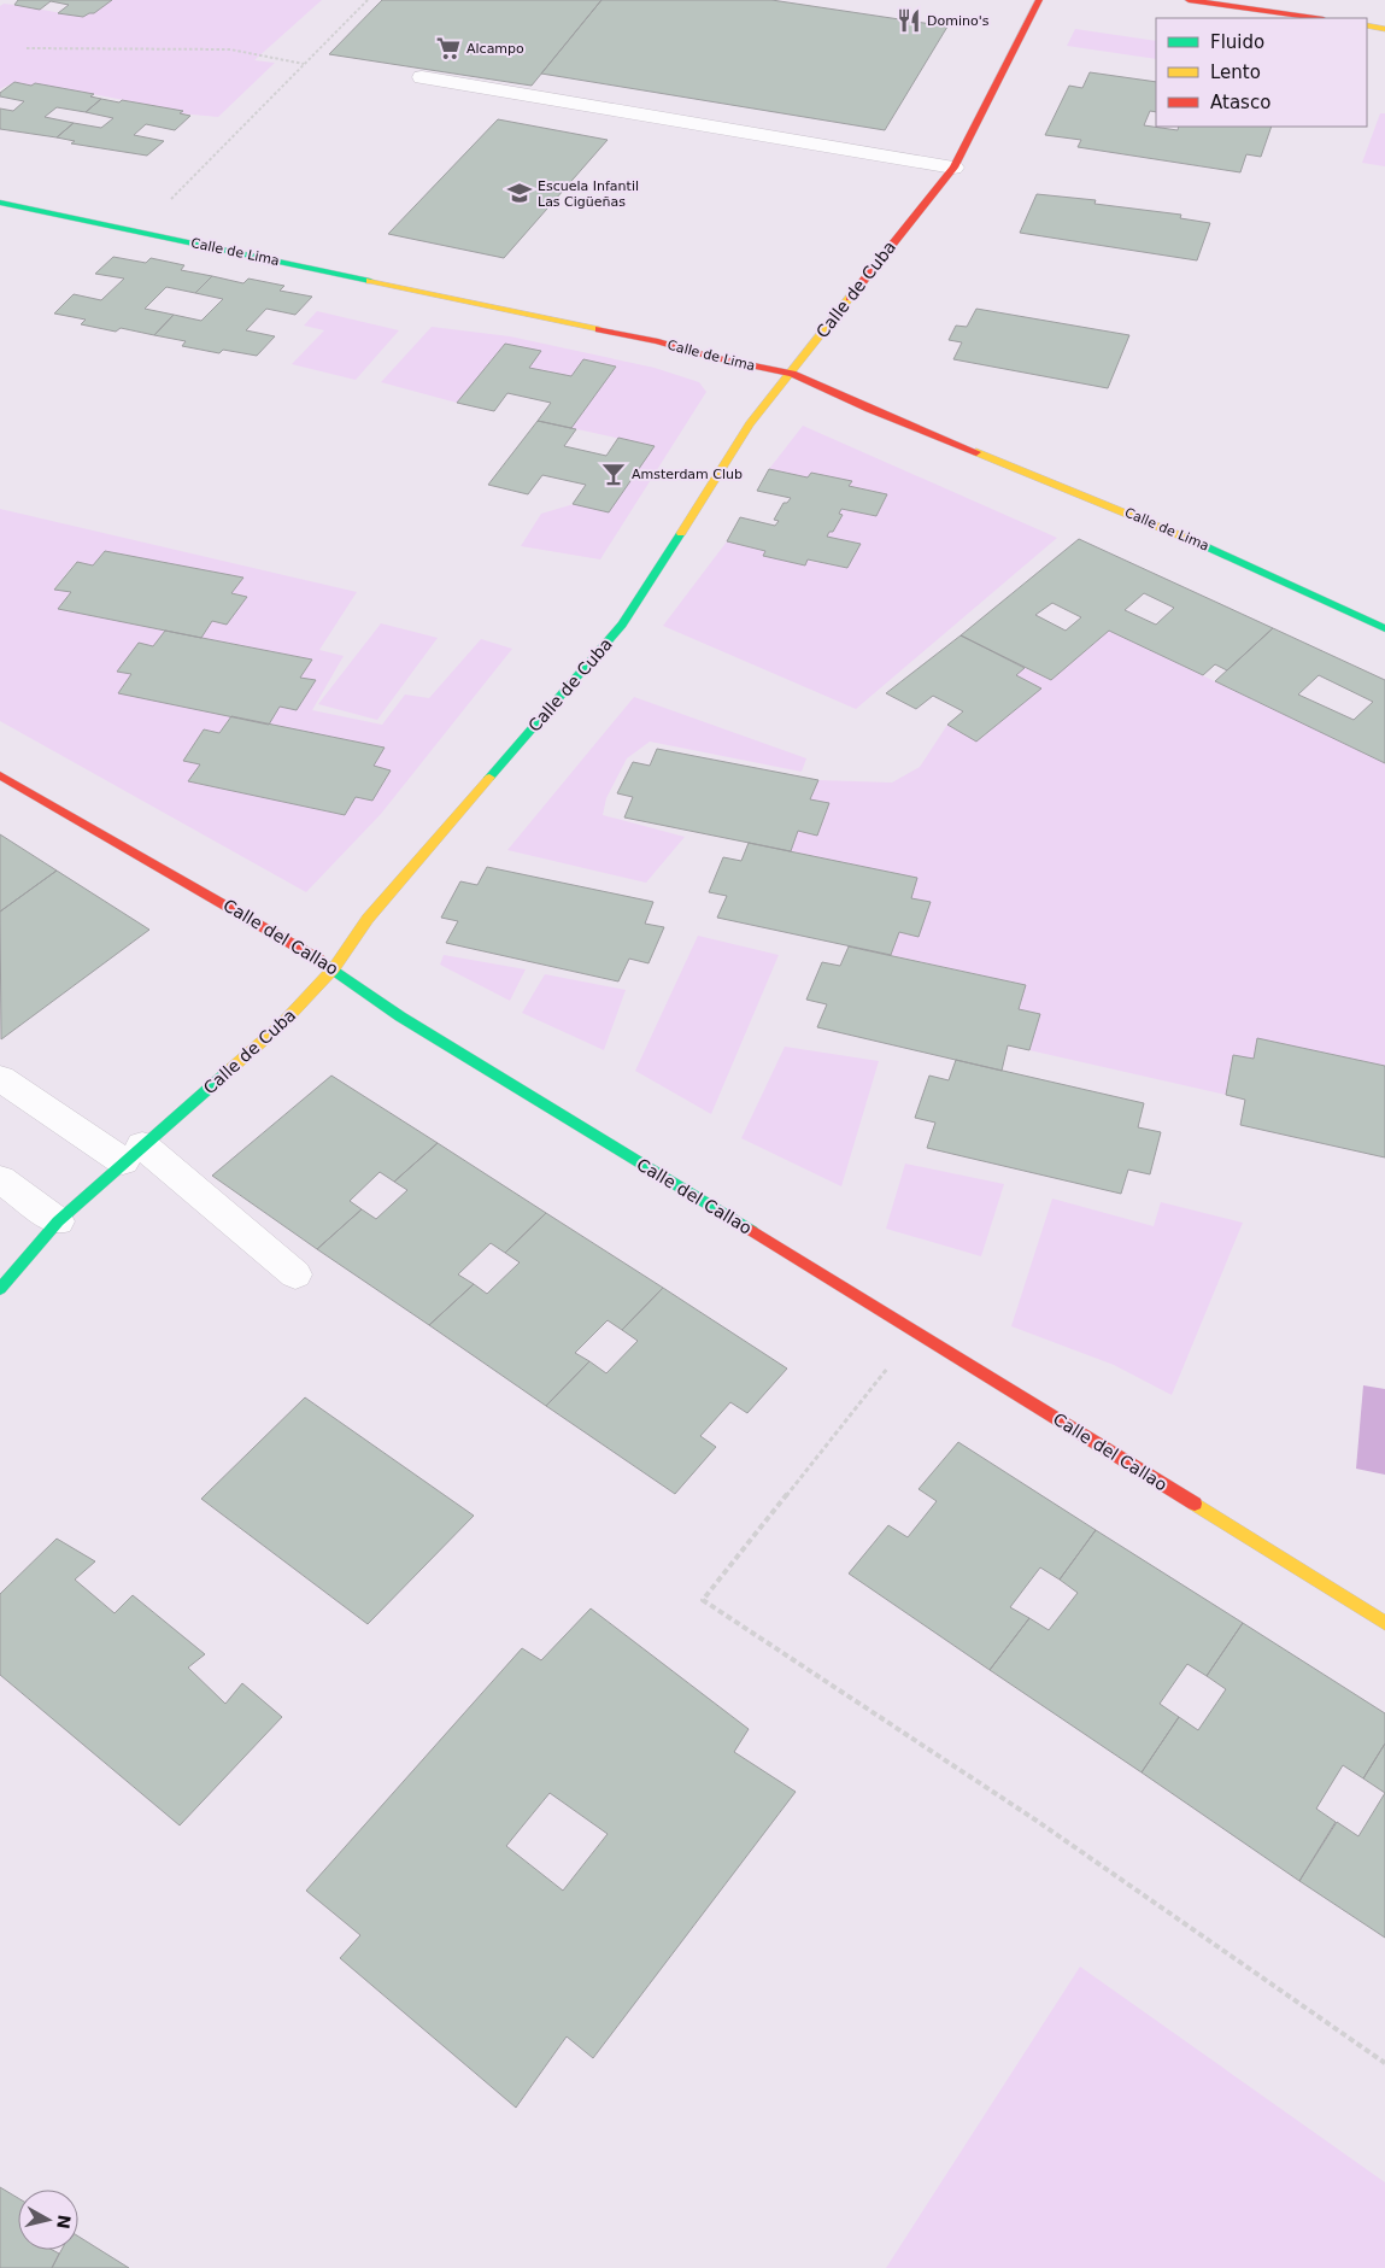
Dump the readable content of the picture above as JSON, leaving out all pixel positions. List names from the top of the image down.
{
  "streets": {
    "street": ["Calle de Lima", "Calle de Cuba", "Calle del Callao"]
  },
  "crossings": [
    ["Calle de Lima", "Calle de Cuba"],
    ["Calle de Cuba", "Calle del Callao"]
  ],
  "places": {
    "restaurant": ["Domino's"],
    "supermarket": ["Alcampo"],
    "school or university": ["Escuela Infantil Las Cigüeñas"],
    "bar": ["Amsterdam Club"]
  },
  "legend": ["Fluido", "Lento", "Atasco"],
  "north": "right"
}
